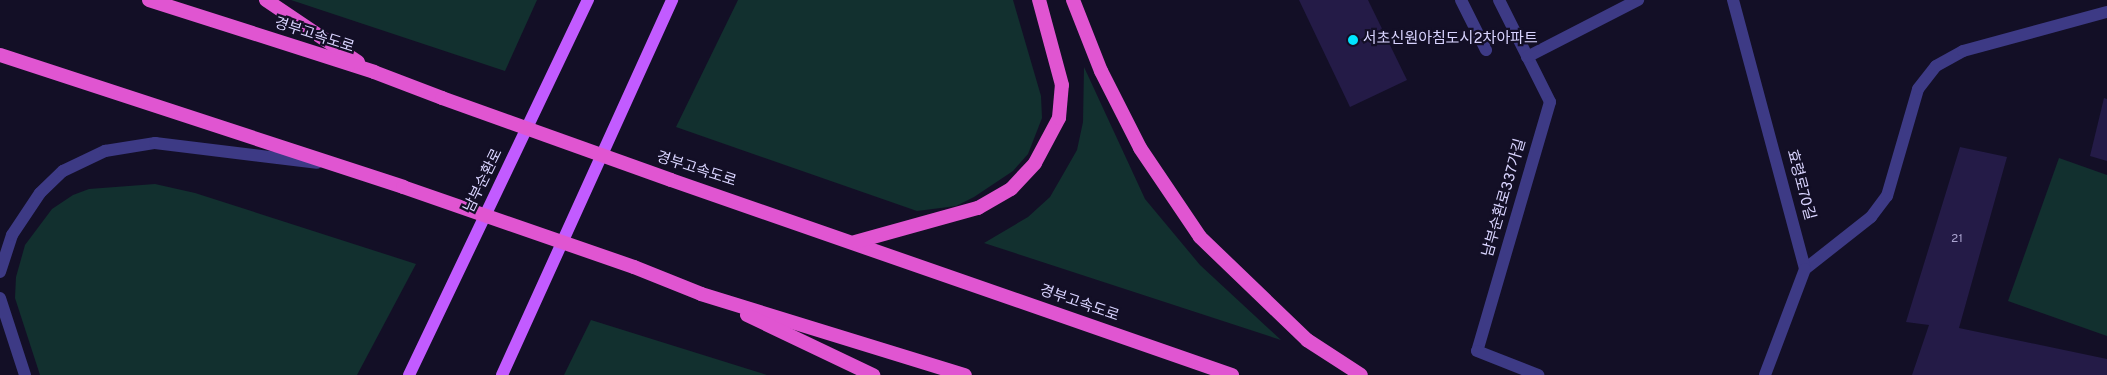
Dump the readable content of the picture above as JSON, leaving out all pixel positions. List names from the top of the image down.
{
  "streets": {
    "highway": ["경부고속도로"],
    "main road": ["남부순환로"],
    "street": ["효령로70길", "남부순환로337가길"]
  },
  "places": ["서초신원아침도시2차아파트"],
  "house_numbers": ["21"]
}
